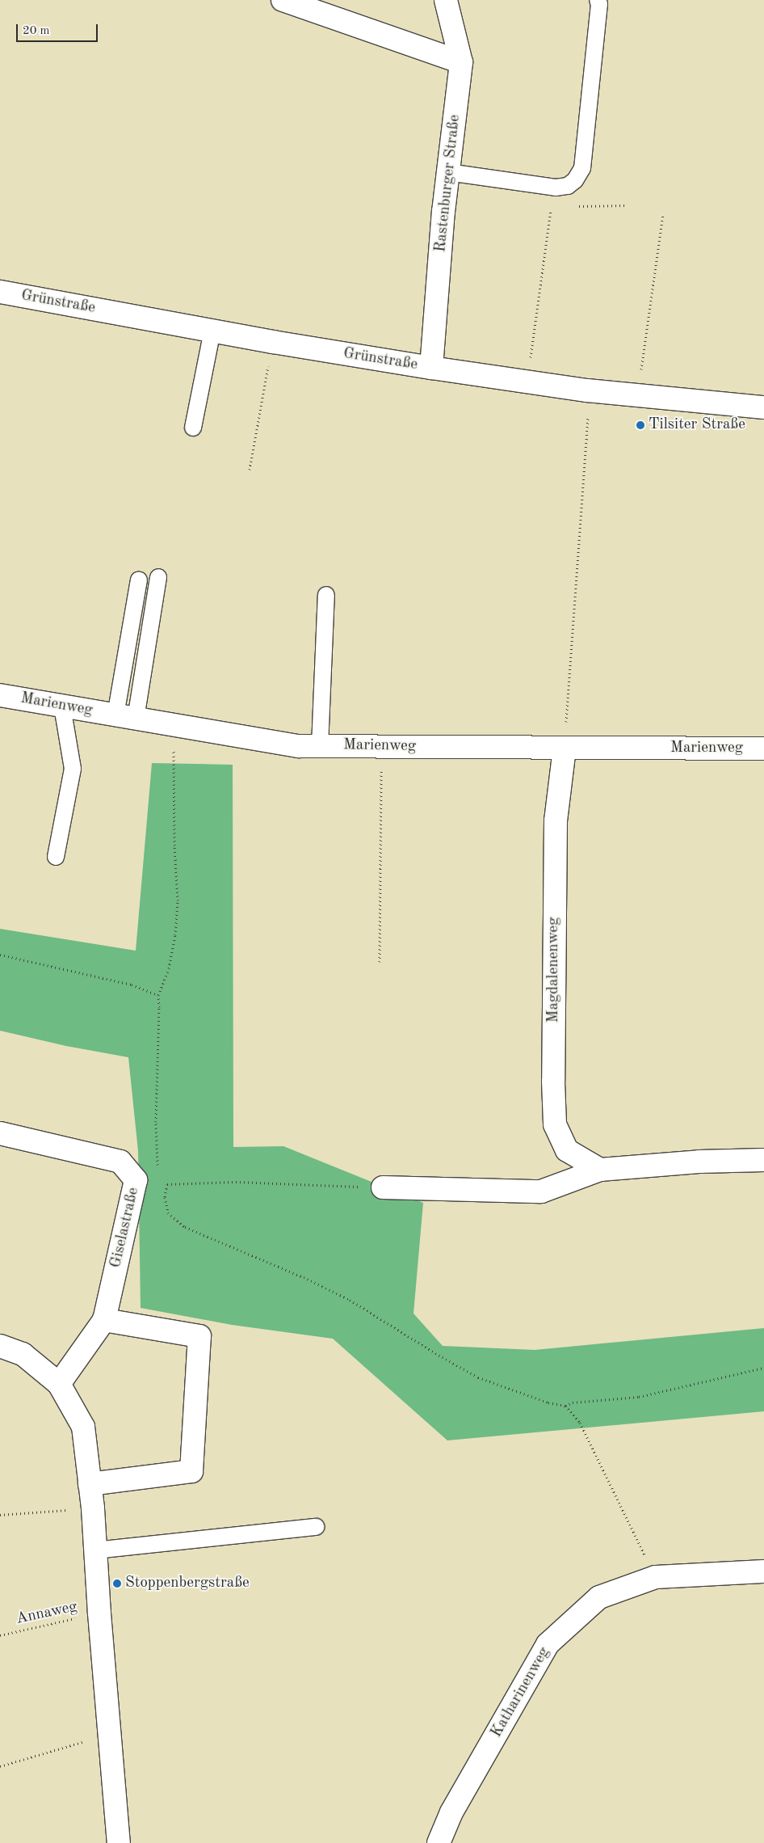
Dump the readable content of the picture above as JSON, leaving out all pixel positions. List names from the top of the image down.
{
  "streets": {
    "street": [
      "Rastenburger Straße",
      "Grünstraße",
      "Marienweg",
      "Magdalenenweg",
      "Giselastraße",
      "Katharinenweg"
    ],
    "path": ["Annaweg"]
  },
  "crossings": [
    ["Rastenburger Straße", "Grünstraße"],
    ["Marienweg", "Magdalenenweg"]
  ],
  "places": ["Tilsiter Straße", "Stoppenbergstraße"],
  "scale_bar": "20 m"
}
